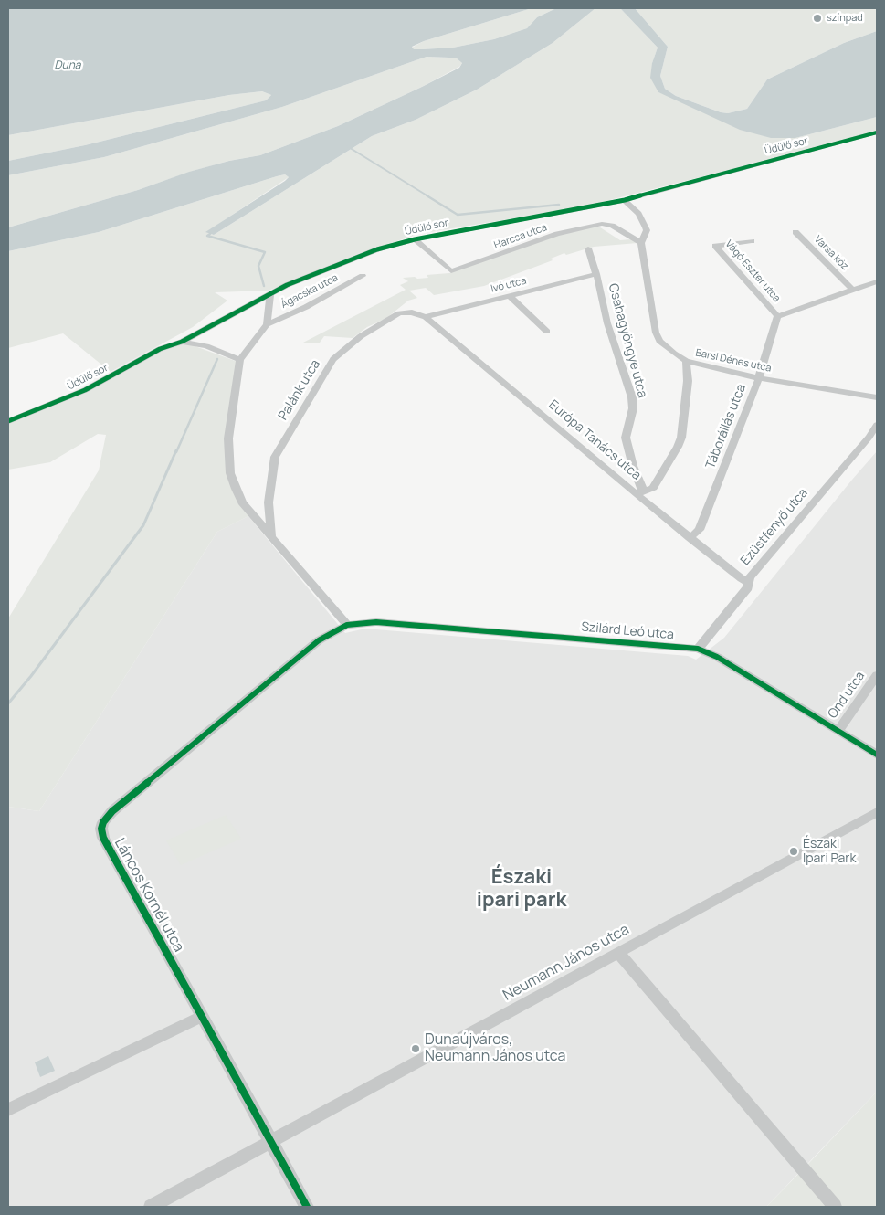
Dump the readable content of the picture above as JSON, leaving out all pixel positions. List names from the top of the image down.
{
  "streets": {
    "street": [
      "Üdülő sor",
      "Harcsa utca",
      "Varsa köz",
      "Vágó Eszter utca",
      "Ivó utca",
      "Ágacska utca",
      "Csabagyöngye utca",
      "Barsi Dénes utca",
      "Palánk utca",
      "Táborállás utca",
      "Európa Tanács utca",
      "Ezüstfenyő utca",
      "Szilárd Leó utca",
      "Ond utca",
      "Láncos Kornél utca",
      "Neumann János utca"
    ]
  },
  "crossings": [
    ["Üdülő sor", "Harcsa utca"],
    ["Üdülő sor", "Barsi Dénes utca"],
    ["Harcsa utca", "Barsi Dénes utca"],
    ["Vágó Eszter utca", "Táborállás utca"],
    ["Ivó utca", "Csabagyöngye utca"],
    ["Ivó utca", "Palánk utca"],
    ["Ivó utca", "Európa Tanács utca"],
    ["Csabagyöngye utca", "Európa Tanács utca"],
    ["Barsi Dénes utca", "Táborállás utca"],
    ["Palánk utca", "Európa Tanács utca"],
    ["Táborállás utca", "Európa Tanács utca"],
    ["Európa Tanács utca", "Ezüstfenyő utca"],
    ["Ezüstfenyő utca", "Szilárd Leó utca"],
    ["Szilárd Leó utca", "Ond utca"],
    ["Szilárd Leó utca", "Láncos Kornél utca"],
    ["Láncos Kornél utca", "Neumann János utca"]
  ],
  "districts": ["Északi ipari park"],
  "water": ["Duna"],
  "places": ["színpad", "Északi Ipari Park", "Dunaújváros, Neumann János utca"]
}
